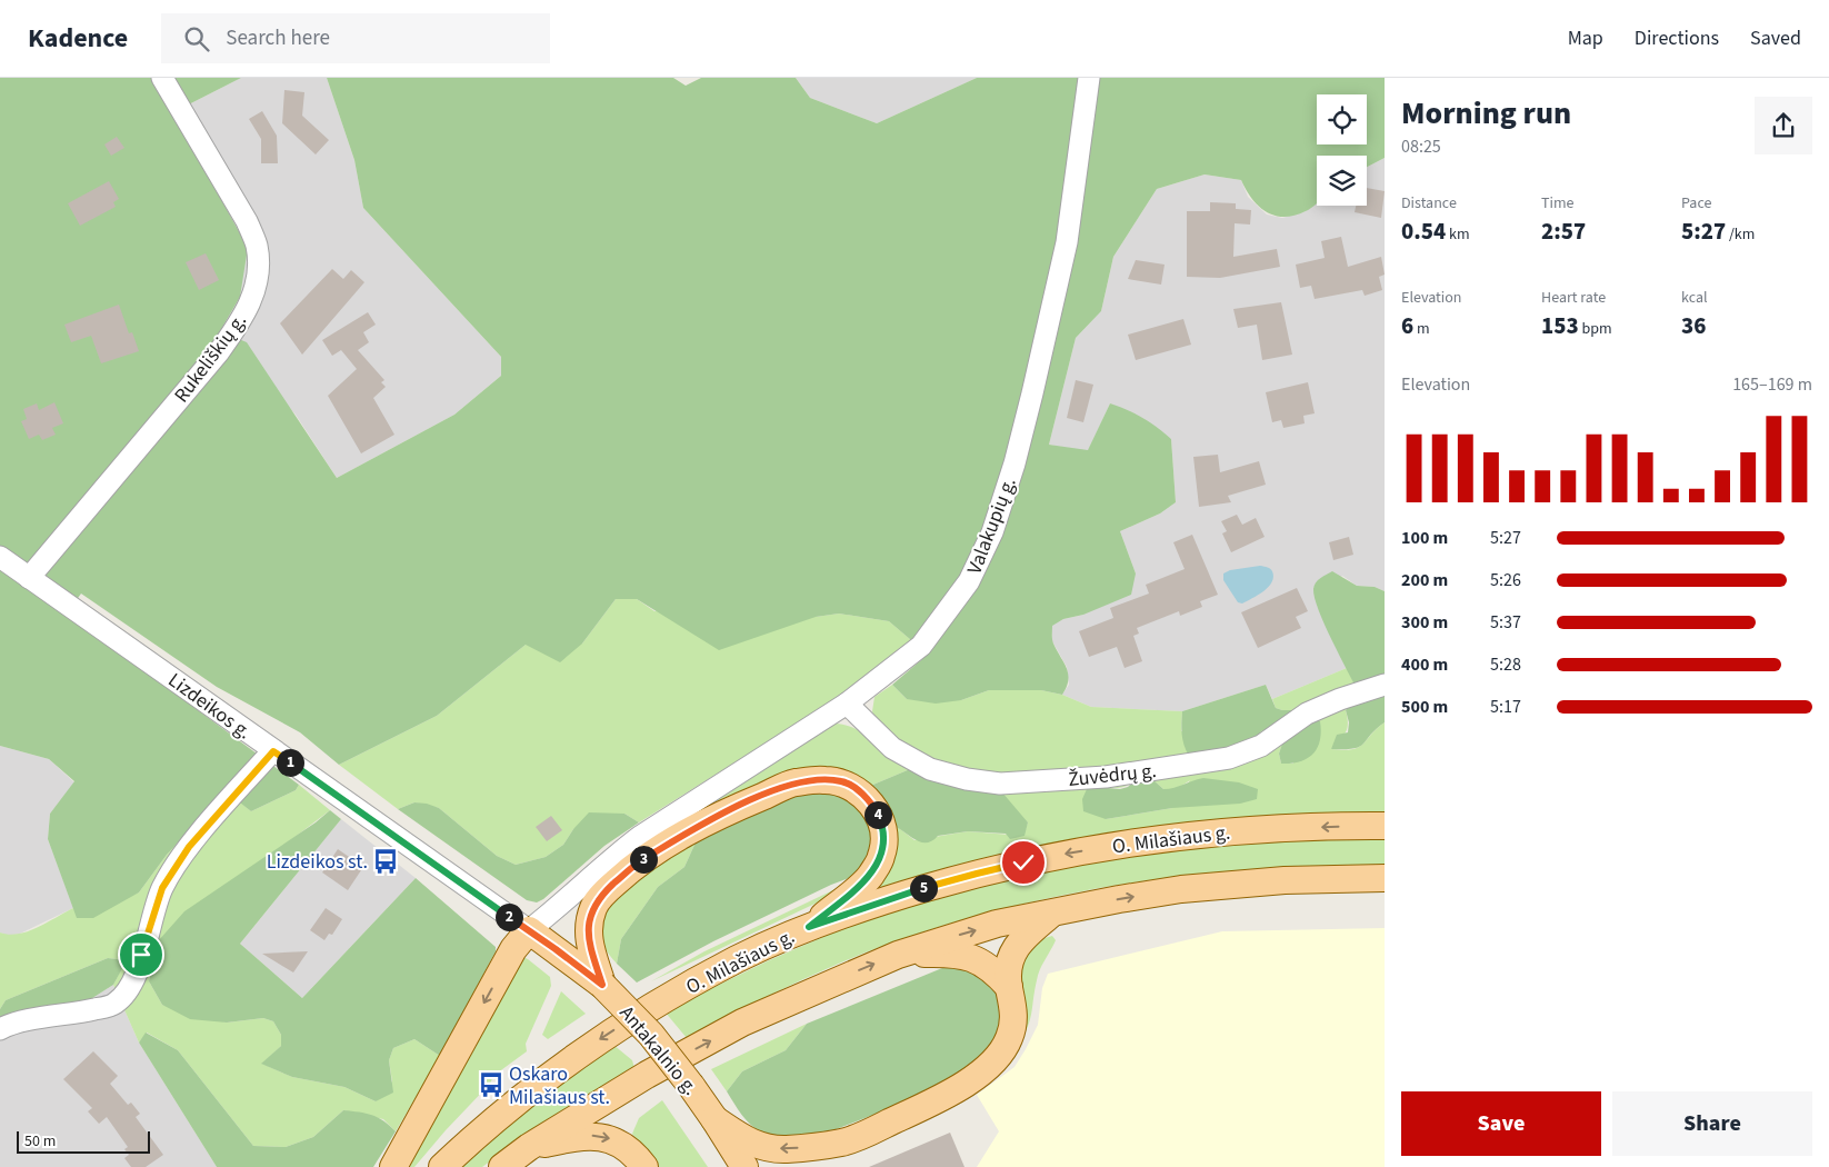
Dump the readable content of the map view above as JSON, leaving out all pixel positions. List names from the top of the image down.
{
  "streets": {
    "main road": ["O. Milašiaus g.", "Antakalnio g."],
    "street": [
      "Rukeliškių g.",
      "Valakupių g.",
      "Lizdeikos g.",
      "Žuvėdrų g."
    ]
  },
  "crossings": [
    ["Rukeliškių g.", "Lizdeikos g."],
    ["Valakupių g.", "Lizdeikos g."],
    ["Valakupių g.", "Žuvėdrų g."],
    ["Valakupių g.", "Antakalnio g."],
    ["Lizdeikos g.", "Antakalnio g."]
  ],
  "places": {
    "bus stop": ["Lizdeikos st.", "Oskaro Milašiaus st."]
  },
  "scale_bar": "50 m",
  "page": {
    "header": "Kadence",
    "search": "Search here",
    "nav": ["Map", "Directions", "Saved"],
    "heading": ["Morning run", "08:25"],
    "stats": [
      ["Distance", "0.54 km"],
      ["Time", "2:57"],
      ["Pace", "5:27 /km"],
      ["Elevation", "6 m"],
      ["Heart rate", "153 bpm"],
      ["kcal", "36"]
    ],
    "chart": ["Elevation", "165–169 m"],
    "list": [
      {
        "name": "100 m",
        "note": "5:27"
      },
      {
        "name": "200 m",
        "note": "5:26"
      },
      {
        "name": "300 m",
        "note": "5:37"
      },
      {
        "name": "400 m",
        "note": "5:28"
      },
      {
        "name": "500 m",
        "note": "5:17"
      }
    ],
    "pins": [
      "1",
      "4",
      "3",
      "5",
      "2"
    ],
    "buttons": ["Save", "Share"],
    "scale": "50 m"
  }
}
